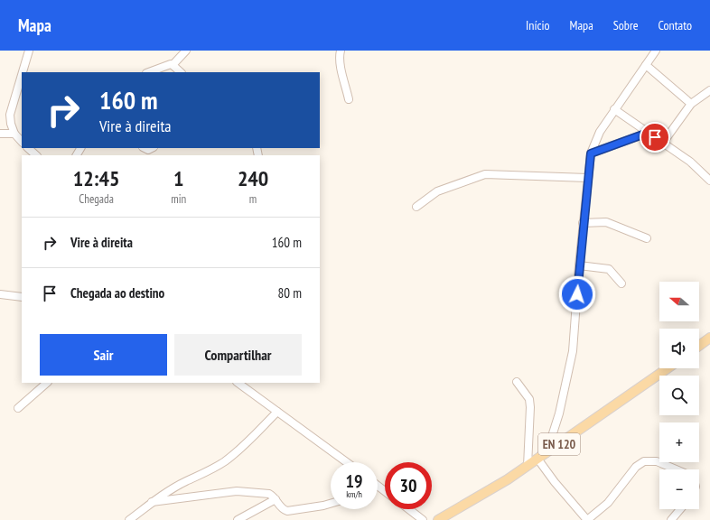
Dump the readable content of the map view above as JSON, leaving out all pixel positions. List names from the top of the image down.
{
  "streets": {
    "main road": ["EN 120"]
  },
  "north": "left",
  "page": {
    "header": "Mapa",
    "nav": [
      "Início",
      "Mapa",
      "Sobre",
      "Contato"
    ],
    "turn": ["160 m", "Vire à direita"],
    "eta": [
      "12:45",
      "Chegada",
      "1",
      "min",
      "240",
      "m"
    ],
    "list": [
      {
        "name": "Vire à direita",
        "value": "160 m"
      },
      {
        "name": "Chegada ao destino",
        "value": "80 m"
      }
    ],
    "map_buttons": ["+", "−"],
    "buttons": ["Sair", "Compartilhar"],
    "speed": "19 km/h",
    "limit": "30"
  }
}
